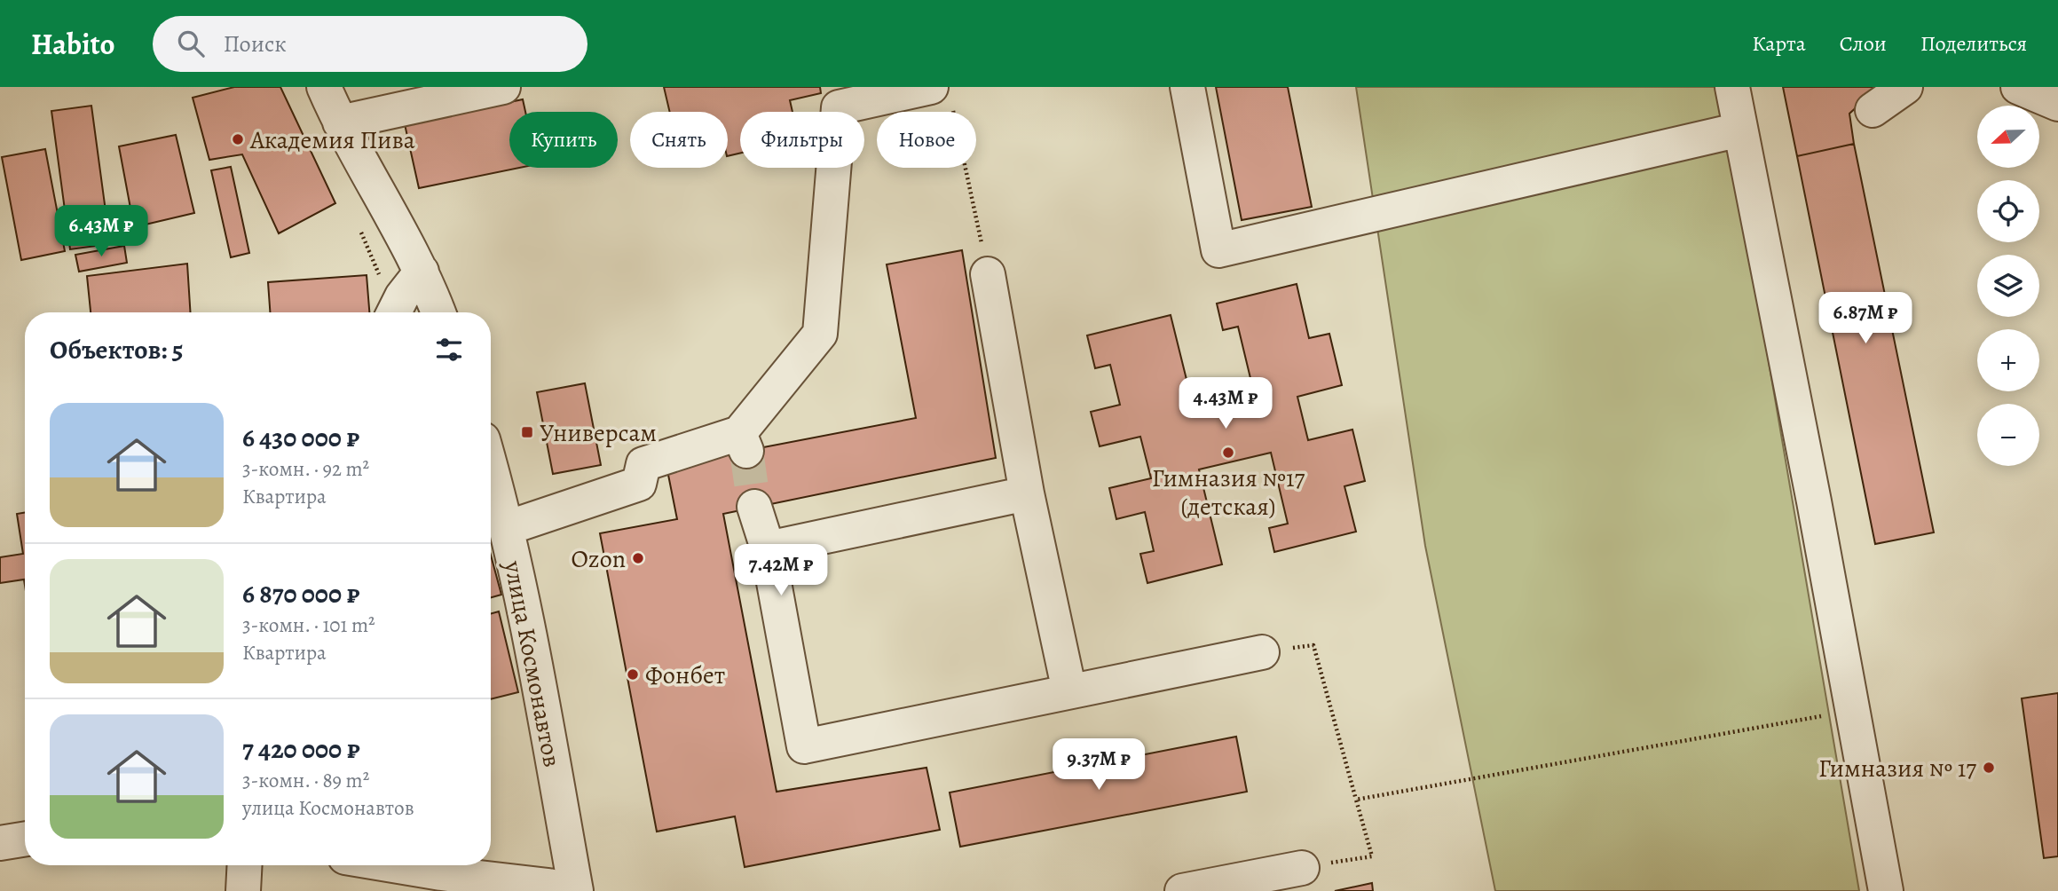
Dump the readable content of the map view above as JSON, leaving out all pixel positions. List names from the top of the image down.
{
  "streets": {
    "street": ["улица Космонавтов"]
  },
  "places": {
    "other": [
      "Академия Пива",
      "Гимназия №17 (детская)",
      "Ozon",
      "Фонбет",
      "Гимназия № 17"
    ],
    "transit": ["Универсам"]
  },
  "north": "left",
  "page": {
    "header": "Habito",
    "search": "Поиск",
    "nav": ["Карта", "Слои", "Поделиться"],
    "map_buttons": ["+", "−"],
    "chip": [
      "Купить",
      "Снять",
      "Фильтры",
      "Новое"
    ],
    "price": [
      "6.43M ₽",
      "6.87M ₽",
      "4.43M ₽",
      "7.42M ₽",
      "9.37M ₽"
    ],
    "heading": "Объектов: 5",
    "list": [
      {
        "name": "6 430 000 ₽",
        "note": "3-комн. · 92 m² · Квартира"
      },
      {
        "name": "6 870 000 ₽",
        "note": "3-комн. · 101 m² · Квартира"
      },
      {
        "name": "7 420 000 ₽",
        "note": "3-комн. · 89 m² · улица Космонавтов"
      }
    ]
  }
}
